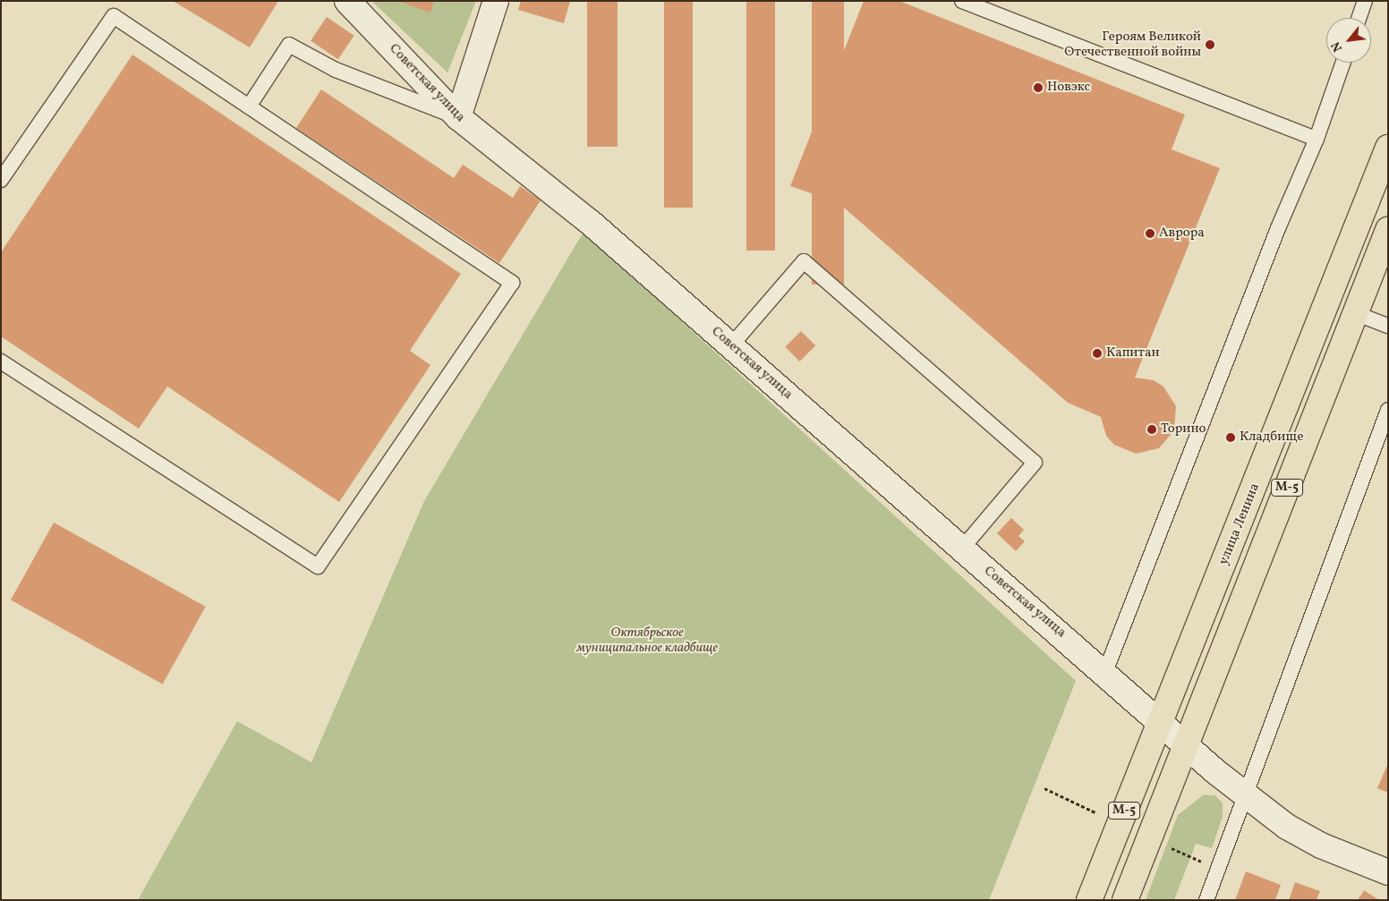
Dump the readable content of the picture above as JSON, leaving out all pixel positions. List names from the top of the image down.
{
  "streets": {
    "main road": ["М-5", "улица Ленина"],
    "street": ["Советская улица"]
  },
  "crossings": [
    ["Советская улица", "М-5"],
    ["Советская улица", "улица Ленина"]
  ],
  "parks": ["Октябрьское муниципальное кладбище"],
  "places": [
    "Героям Великой Отечественной войны",
    "Новэкс",
    "Аврора",
    "Капитан",
    "Торино",
    "Кладбище"
  ],
  "north": "bottom left"
}
